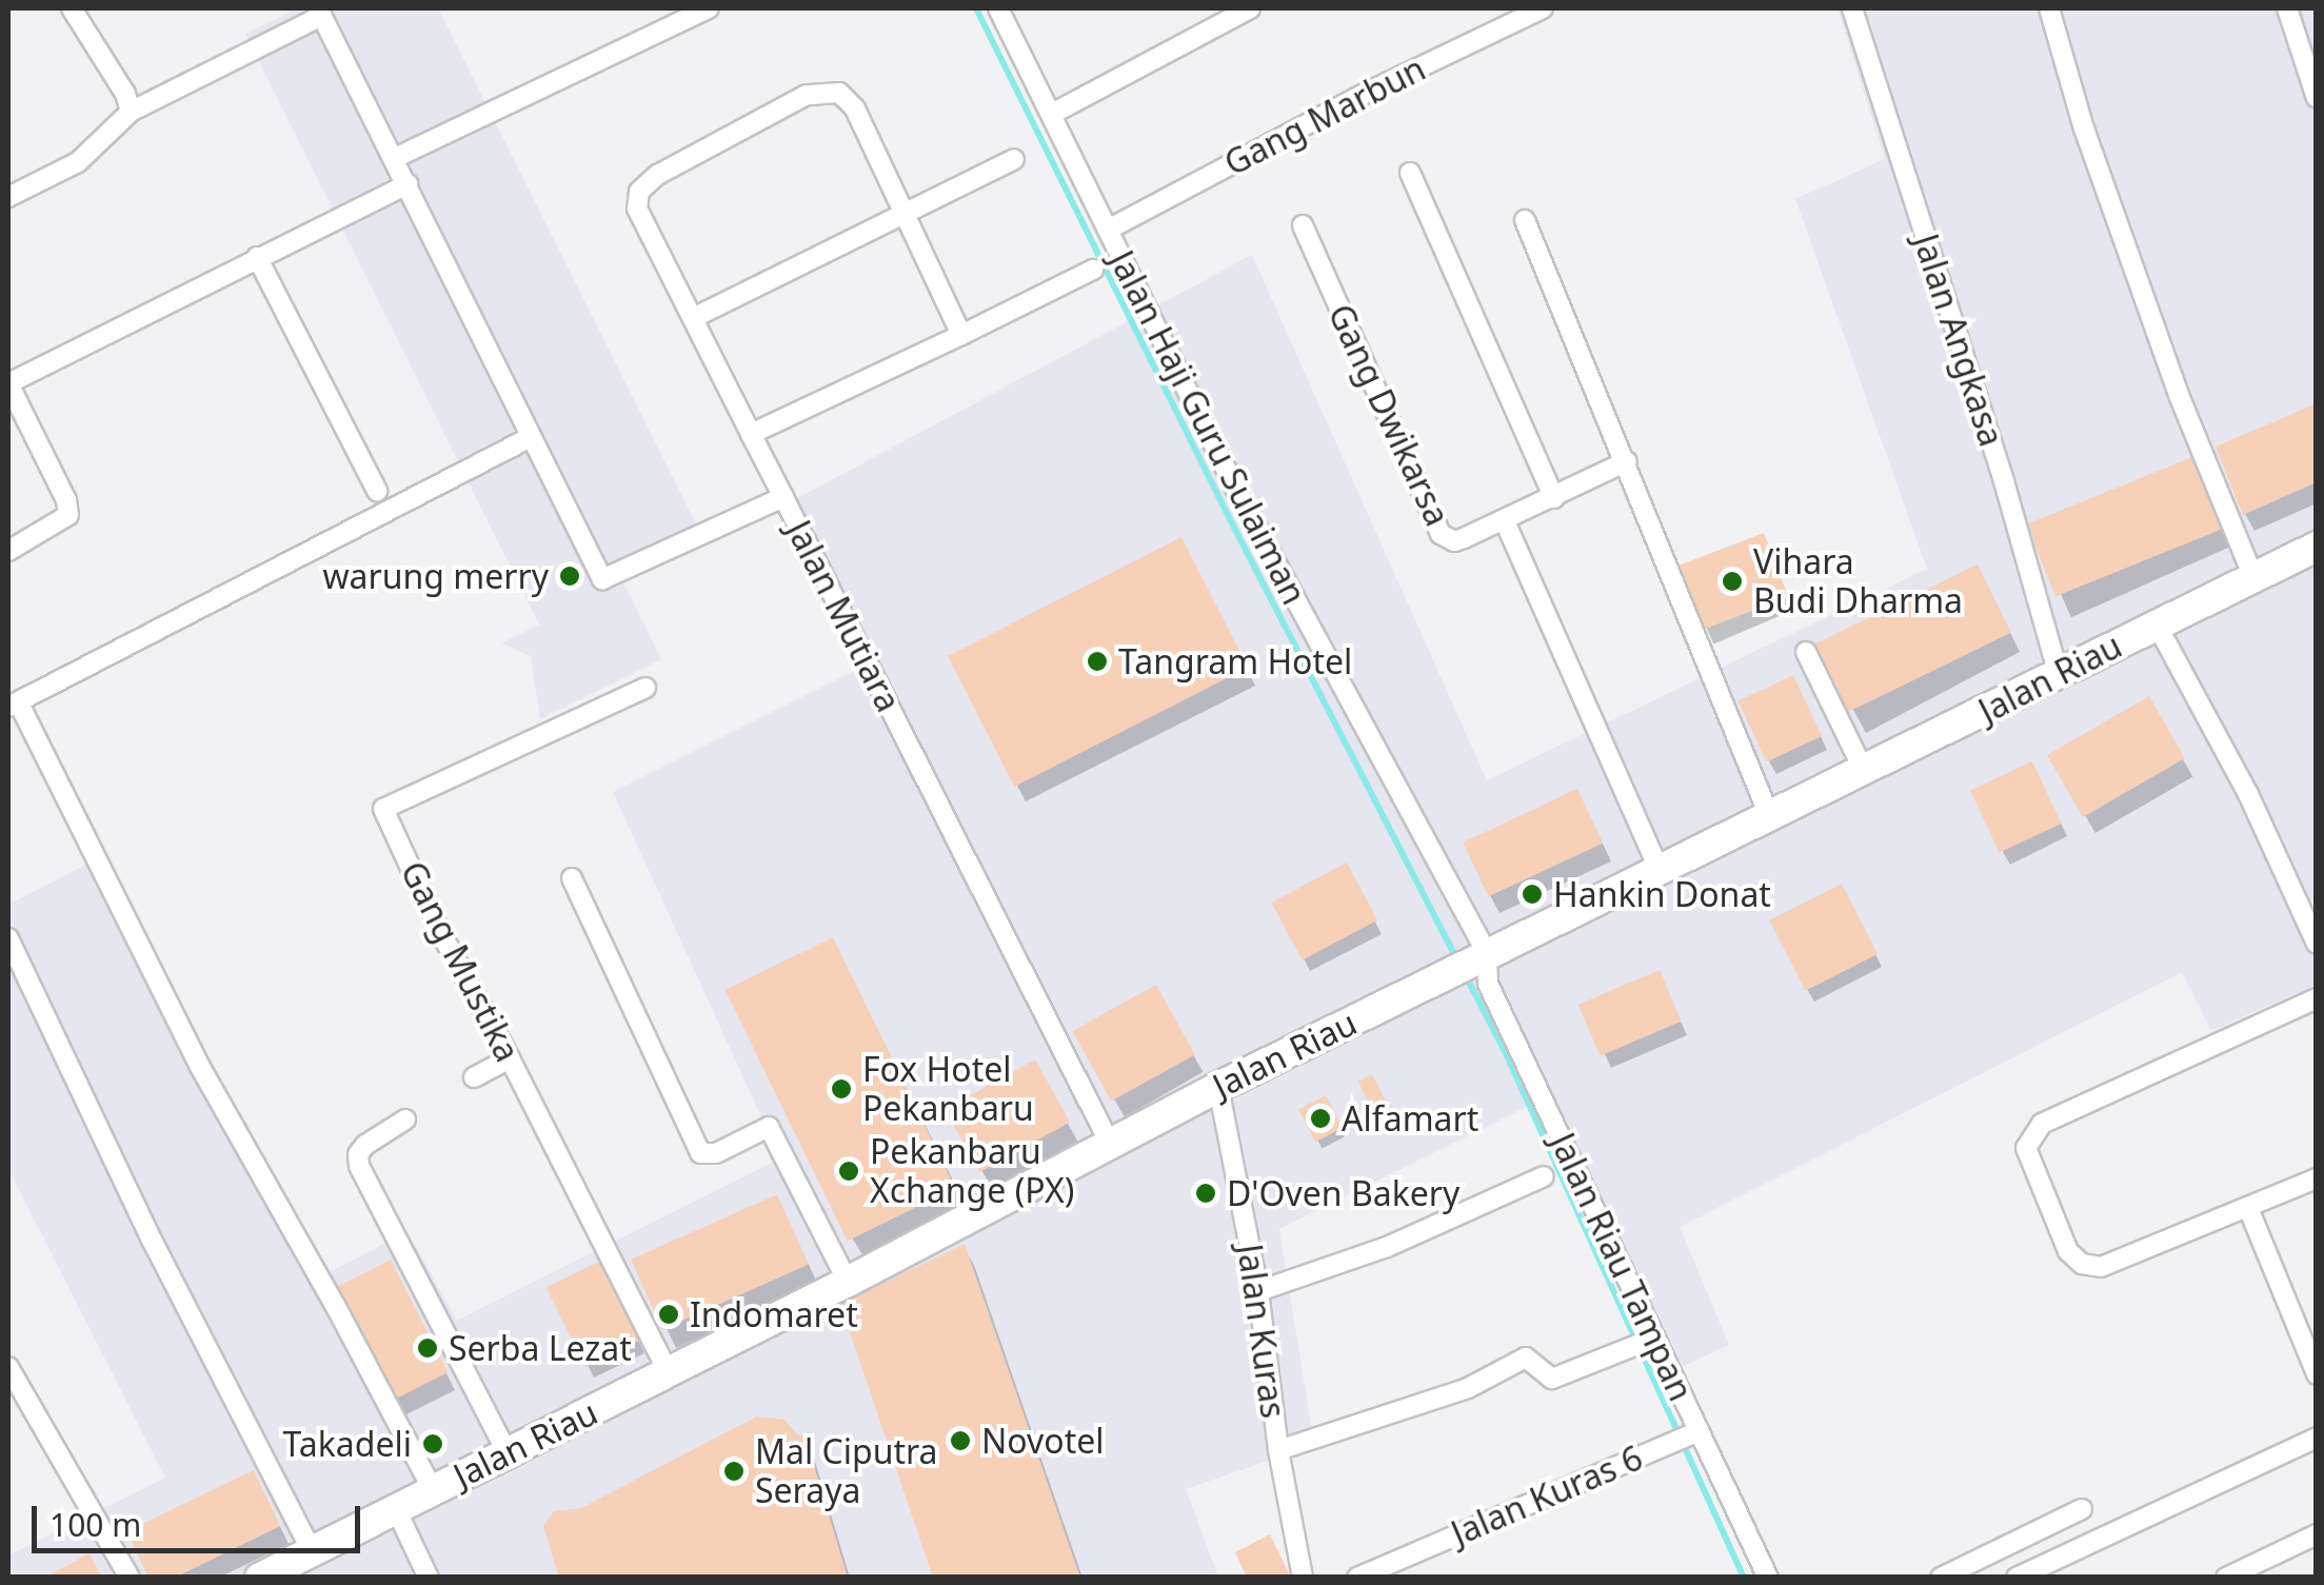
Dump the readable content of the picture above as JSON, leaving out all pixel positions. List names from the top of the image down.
{
  "streets": {
    "main road": ["Jalan Riau"],
    "street": [
      "Gang Marbun",
      "Jalan Angkasa",
      "Gang Dwikarsa",
      "Jalan Haji Guru Sulaiman",
      "Jalan Mutiara",
      "Gang Mustika",
      "Jalan Riau Tampan",
      "Jalan Kuras",
      "Jalan Kuras 6"
    ]
  },
  "crossings": [
    ["Gang Marbun", "Jalan Haji Guru Sulaiman"],
    ["Jalan Angkasa", "Jalan Riau"],
    ["Jalan Haji Guru Sulaiman", "Jalan Riau"],
    ["Jalan Haji Guru Sulaiman", "Jalan Riau Tampan"],
    ["Jalan Mutiara", "Jalan Riau"],
    ["Jalan Riau", "Gang Mustika"],
    ["Jalan Riau", "Jalan Riau Tampan"],
    ["Jalan Riau", "Jalan Kuras"],
    ["Jalan Riau Tampan", "Jalan Kuras 6"]
  ],
  "places": [
    "warung merry",
    "Vihara Budi Dharma",
    "Tangram Hotel",
    "Hankin Donat",
    "Fox Hotel Pekanbaru",
    "Alfamart",
    "Pekanbaru Xchange (PX)",
    "D'Oven Bakery",
    "Indomaret",
    "Serba Lezat",
    "Novotel",
    "Takadeli",
    "Mal Ciputra Seraya"
  ],
  "scale_bar": "100 m"
}
